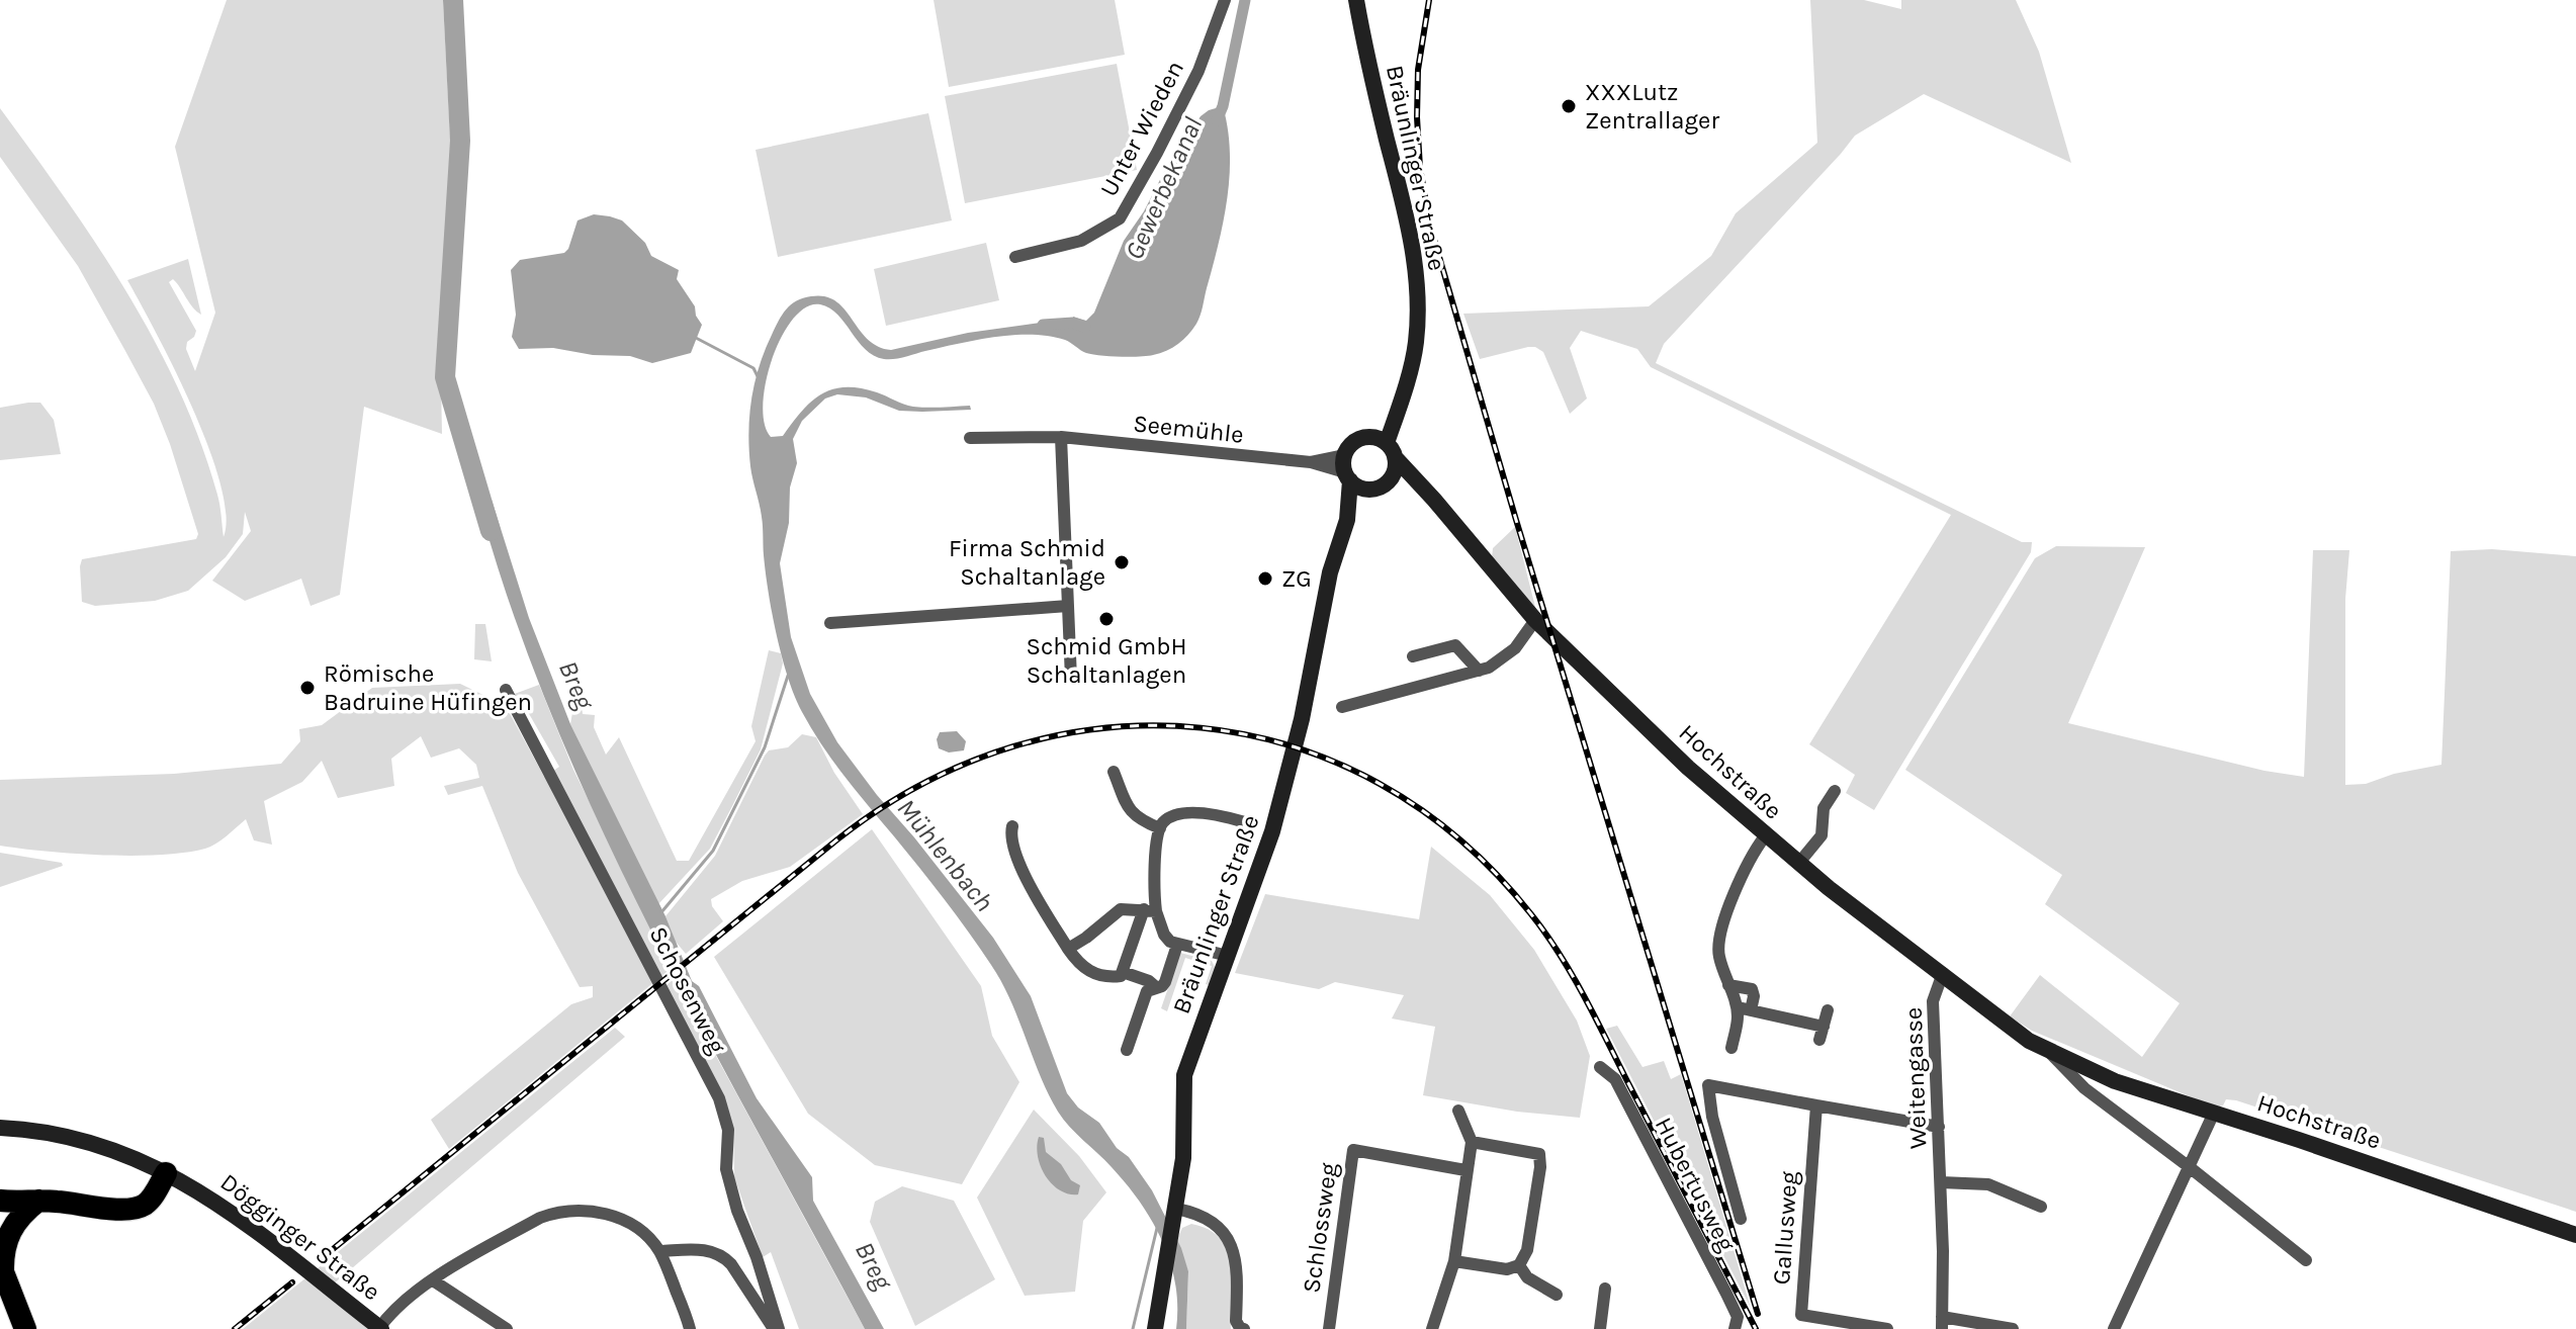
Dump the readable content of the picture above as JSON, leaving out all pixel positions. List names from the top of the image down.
{
  "streets": {
    "main road": ["Bräunlinger Straße", "Hochstraße", "Dögginger Straße"],
    "street": [
      "Unter Wieden",
      "Seemühle",
      "Schosenweg",
      "Weitengasse",
      "Hubertusweg",
      "Schlossweg",
      "Gallusweg"
    ]
  },
  "crossings": [
    ["Bräunlinger Straße", "Seemühle"],
    ["Bräunlinger Straße", "Hochstraße"],
    ["Seemühle", "Hochstraße"],
    ["Hochstraße", "Weitengasse"],
    ["Weitengasse", "Gallusweg"]
  ],
  "water": ["Gewerbekanal", "Breg", "Mühlenbach"],
  "places": [
    "XXXLutz Zentrallager",
    "Firma Schmid Schaltanlage",
    "ZG",
    "Schmid GmbH Schaltanlagen",
    "Römische Badruine Hüfingen"
  ]
}
